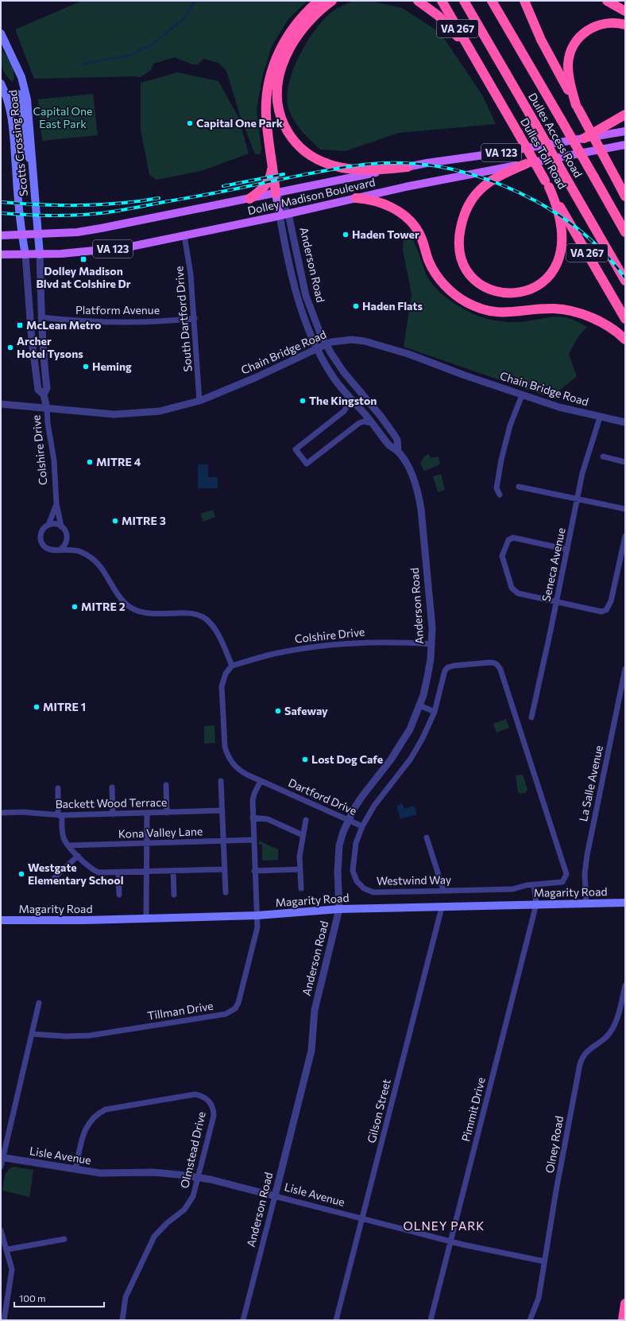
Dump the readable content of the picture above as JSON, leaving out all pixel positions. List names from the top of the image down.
{
  "streets": {
    "highway": ["VA 267", "Dulles Access Road", "Dulles Toll Road"],
    "main road": [
      "Scotts Crossing Road",
      "VA 123",
      "Dolley Madison Boulevard",
      "Magarity Road"
    ],
    "street": [
      "Anderson Road",
      "Platform Avenue",
      "South Dartford Drive",
      "Chain Bridge Road",
      "Colshire Drive",
      "Seneca Avenue",
      "La Salle Avenue",
      "Dartford Drive",
      "Backett Wood Terrace",
      "Kona Valley Lane",
      "Westwind Way",
      "Tillman Drive",
      "Pimmit Drive",
      "Gilson Street",
      "Olney Road",
      "Olmstead Drive",
      "Lisle Avenue"
    ]
  },
  "crossings": [
    ["Scotts Crossing Road", "Dolley Madison Boulevard"],
    ["Scotts Crossing Road", "Colshire Drive"],
    ["Dolley Madison Boulevard", "Anderson Road"],
    ["Dolley Madison Boulevard", "South Dartford Drive"],
    ["Dolley Madison Boulevard", "Colshire Drive"],
    ["Anderson Road", "Chain Bridge Road"],
    ["Anderson Road", "Colshire Drive"],
    ["Anderson Road", "Dartford Drive"],
    ["Anderson Road", "Magarity Road"],
    ["Anderson Road", "Lisle Avenue"],
    ["Platform Avenue", "South Dartford Drive"],
    ["Platform Avenue", "Colshire Drive"],
    ["South Dartford Drive", "Chain Bridge Road"],
    ["Chain Bridge Road", "Colshire Drive"],
    ["Chain Bridge Road", "Seneca Avenue"],
    ["La Salle Avenue", "Magarity Road"],
    ["Dartford Drive", "Westwind Way"],
    ["Dartford Drive", "Tillman Drive"],
    ["Kona Valley Lane", "Tillman Drive"],
    ["Magarity Road", "Tillman Drive"],
    ["Magarity Road", "Pimmit Drive"],
    ["Magarity Road", "Gilson Street"],
    ["Pimmit Drive", "Lisle Avenue"],
    ["Gilson Street", "Lisle Avenue"],
    ["Olney Road", "Lisle Avenue"],
    ["Olmstead Drive", "Lisle Avenue"]
  ],
  "districts": ["OLNEY PARK"],
  "parks": ["Capital One East Park"],
  "places": {
    "other": [
      "Capital One Park",
      "Haden Tower",
      "Haden Flats",
      "Archer Hotel Tysons",
      "Heming",
      "The Kingston",
      "MITRE 4",
      "MITRE 3",
      "MITRE 2",
      "MITRE 1",
      "Safeway",
      "Lost Dog Cafe",
      "Westgate Elementary School"
    ],
    "transit": ["Dolley Madison Blvd at Colshire Dr", "McLean Metro"]
  },
  "scale_bar": "100 m"
}
